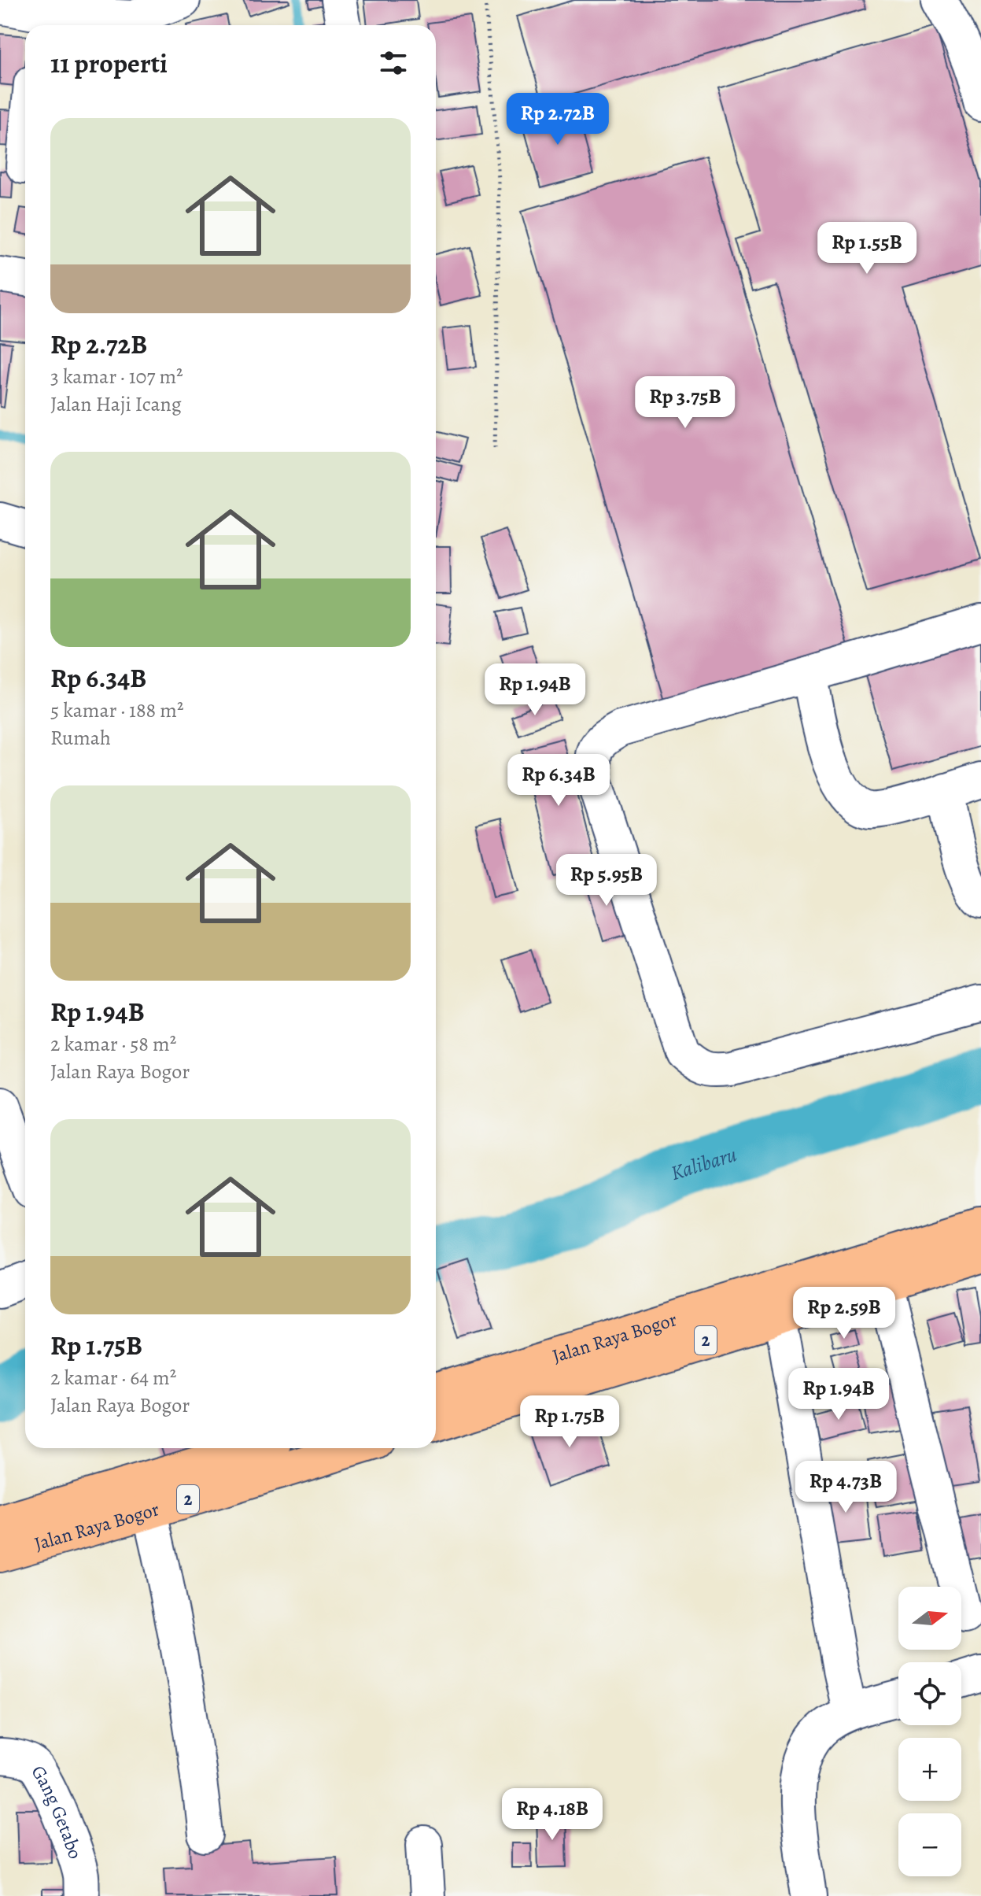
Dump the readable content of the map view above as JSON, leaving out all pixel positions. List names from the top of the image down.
{
  "streets": {
    "highway": ["Jalan Raya Bogor", "2"],
    "street": ["Gang Getabo"]
  },
  "water": ["Kalibaru"],
  "north": "right",
  "page": {
    "heading": "11 properti",
    "price": [
      "Rp 2.72B",
      "Rp 1.55B",
      "Rp 3.75B",
      "Rp 1.94B",
      "Rp 6.34B",
      "Rp 5.95B",
      "Rp 2.59B",
      "Rp 1.94B",
      "Rp 1.75B",
      "Rp 4.73B",
      "Rp 4.18B"
    ],
    "list": [
      {
        "name": "Rp 2.72B",
        "note": "3 kamar · 107 m² · Jalan Haji Icang"
      },
      {
        "name": "Rp 6.34B",
        "note": "5 kamar · 188 m² · Rumah"
      },
      {
        "name": "Rp 1.94B",
        "note": "2 kamar · 58 m² · Jalan Raya Bogor"
      },
      {
        "name": "Rp 1.75B",
        "note": "2 kamar · 64 m² · Jalan Raya Bogor"
      }
    ],
    "map_buttons": ["+", "−"]
  }
}
